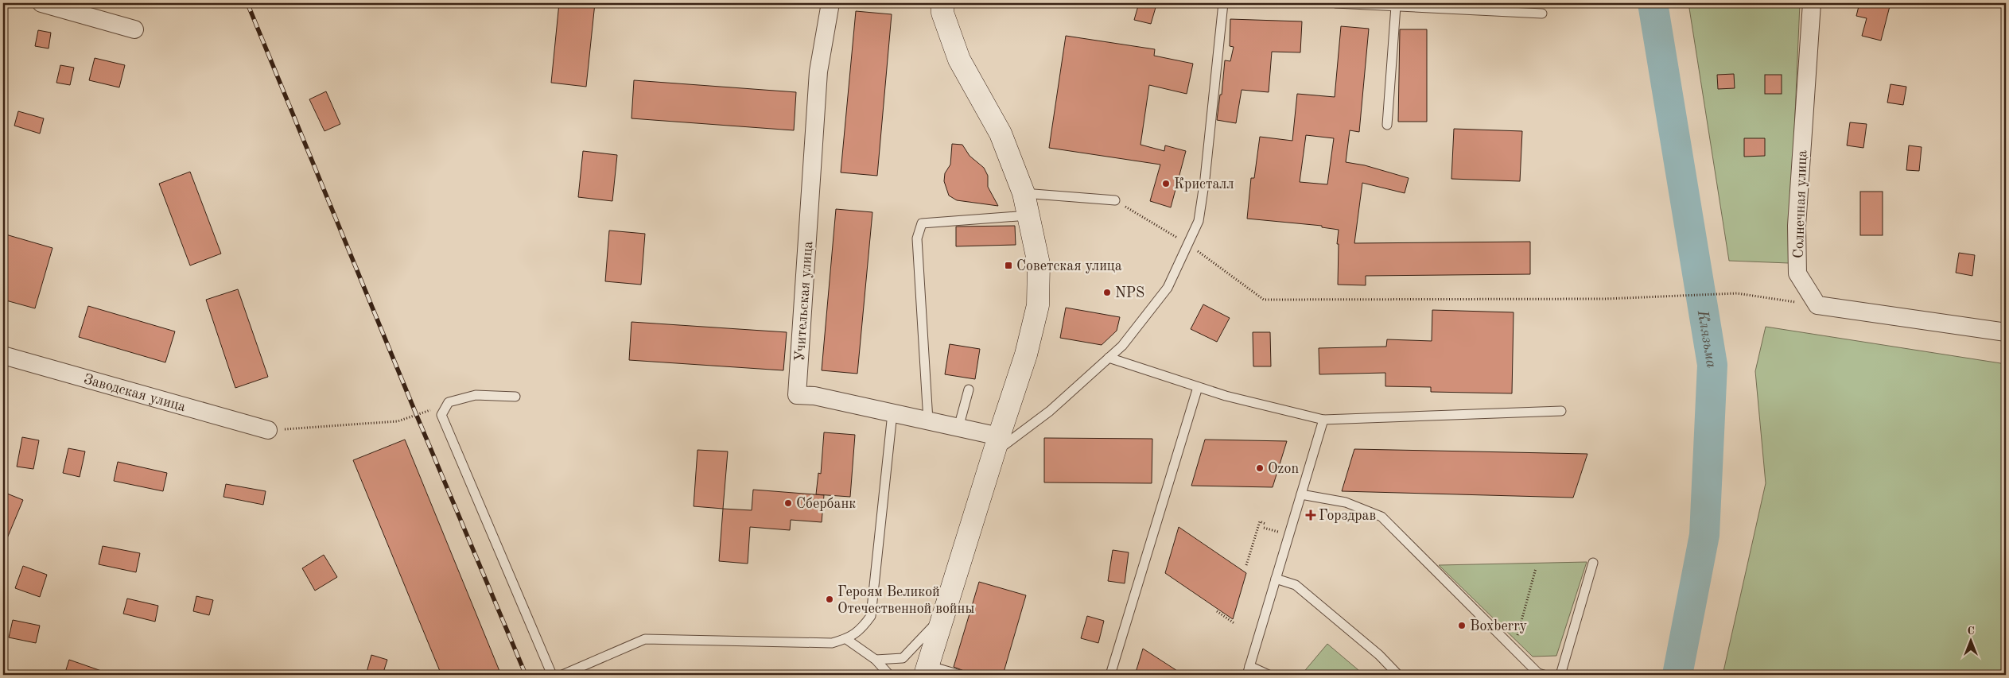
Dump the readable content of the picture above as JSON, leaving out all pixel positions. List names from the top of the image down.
{
  "streets": {
    "street": ["Солнечная улица", "Учительская улица", "Заводская улица"]
  },
  "water": ["Клязьма"],
  "places": {
    "other": [
      "Кристалл",
      "NPS",
      "Ozon",
      "Сбербанк",
      "Героям Великой Отечественной войны",
      "Boxberry"
    ],
    "transit": ["Советская улица"],
    "health": ["Горздрав"]
  },
  "north": "top"
}
